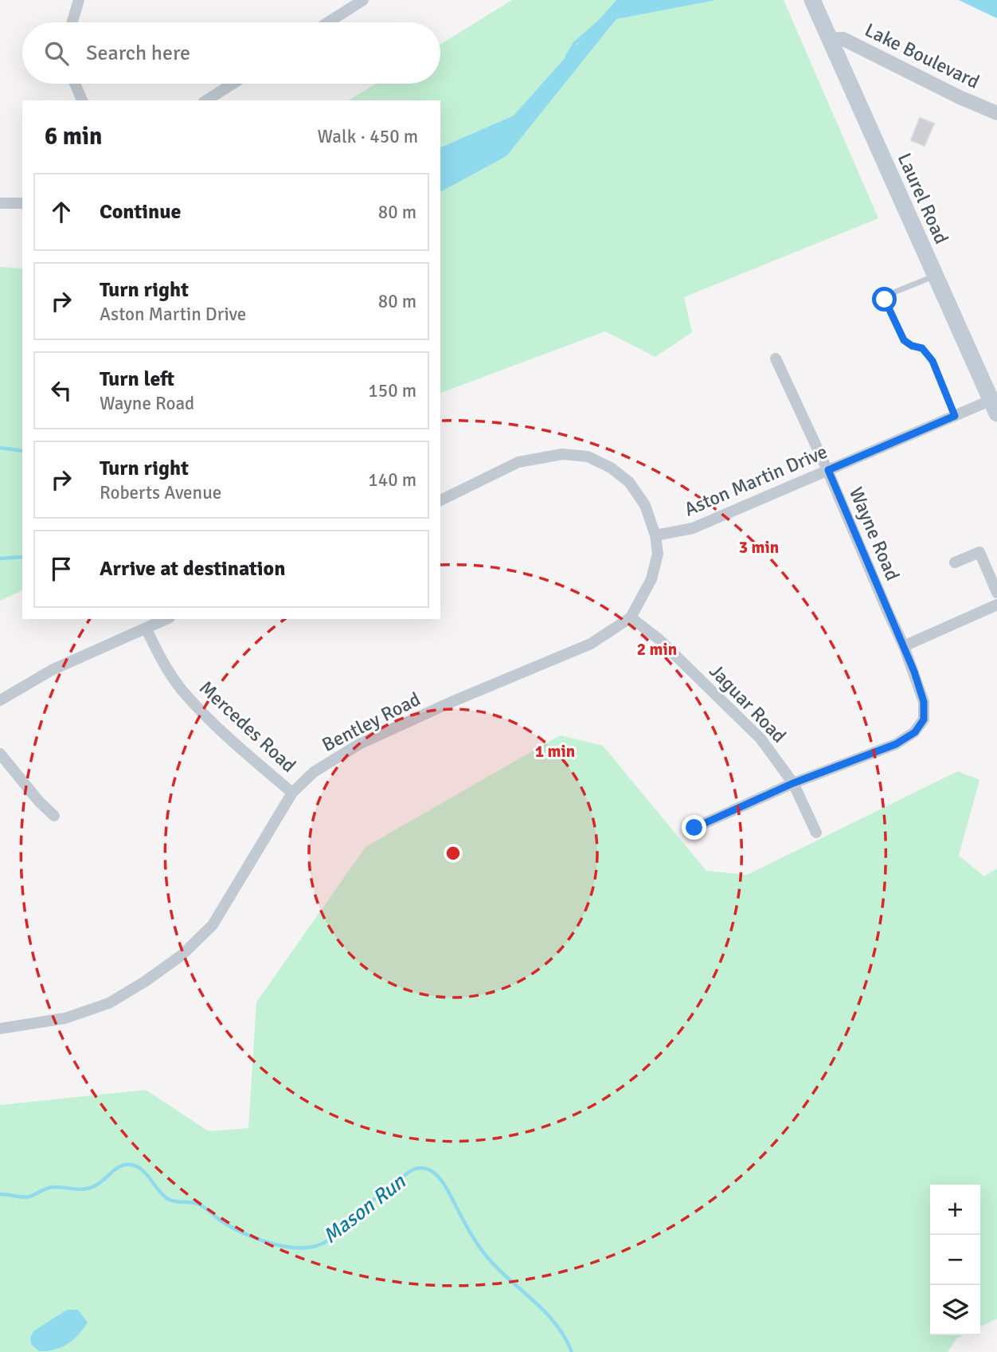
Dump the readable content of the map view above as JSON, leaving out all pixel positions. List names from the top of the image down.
{
  "streets": {
    "main road": ["Laurel Road"],
    "street": [
      "Lake Boulevard",
      "Aston Martin Drive",
      "Wayne Road",
      "Jaguar Road",
      "Bentley Road",
      "Mercedes Road"
    ]
  },
  "crossings": [
    ["Lake Boulevard", "Laurel Road"],
    ["Laurel Road", "Aston Martin Drive"],
    ["Aston Martin Drive", "Wayne Road"],
    ["Aston Martin Drive", "Bentley Road"],
    ["Wayne Road", "Jaguar Road"],
    ["Jaguar Road", "Bentley Road"],
    ["Bentley Road", "Mercedes Road"]
  ],
  "water": ["Mason Run"],
  "page": {
    "search": "Search here",
    "heading": ["6 min", "Walk · 450 m"],
    "list": [
      ["Continue", "80 m"],
      ["Turn right", "Aston Martin Drive", "80 m"],
      ["Turn left", "Wayne Road", "150 m"],
      ["Turn right", "Roberts Avenue", "140 m"],
      "Arrive at destination"
    ],
    "map_buttons": ["+", "−"]
  },
  "rings": ["3 min", "2 min", "1 min"]
}
